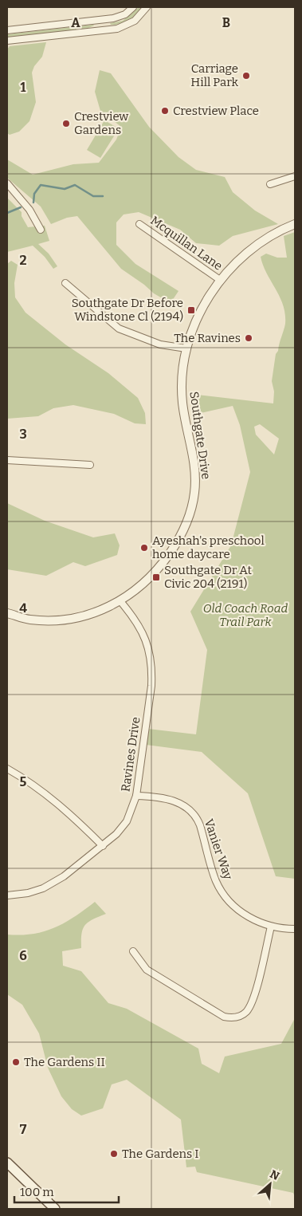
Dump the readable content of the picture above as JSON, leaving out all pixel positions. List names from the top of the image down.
{
  "streets": {
    "street": [
      "Mcquillan Lane",
      "Southgate Drive",
      "Ravines Drive",
      "Vanier Way"
    ]
  },
  "crossings": [
    ["Mcquillan Lane", "Southgate Drive"],
    ["Southgate Drive", "Ravines Drive"],
    ["Ravines Drive", "Vanier Way"]
  ],
  "parks": ["Old Coach Road Trail Park"],
  "places": {
    "other": [
      "Carriage Hill Park",
      "Crestview Place",
      "Crestview Gardens",
      "The Ravines",
      "Ayeshah's preschool home daycare",
      "The Gardens II",
      "The Gardens I"
    ],
    "transit": ["Southgate Dr Before Windstone Cl (2194)", "Southgate Dr At Civic 204 (2191)"]
  },
  "scale_bar": "100 m",
  "north": "top right",
  "grid": {
    "columns": ["A", "B"],
    "rows": [
      "1",
      "2",
      "3",
      "4",
      "5",
      "6",
      "7"
    ]
  }
}
